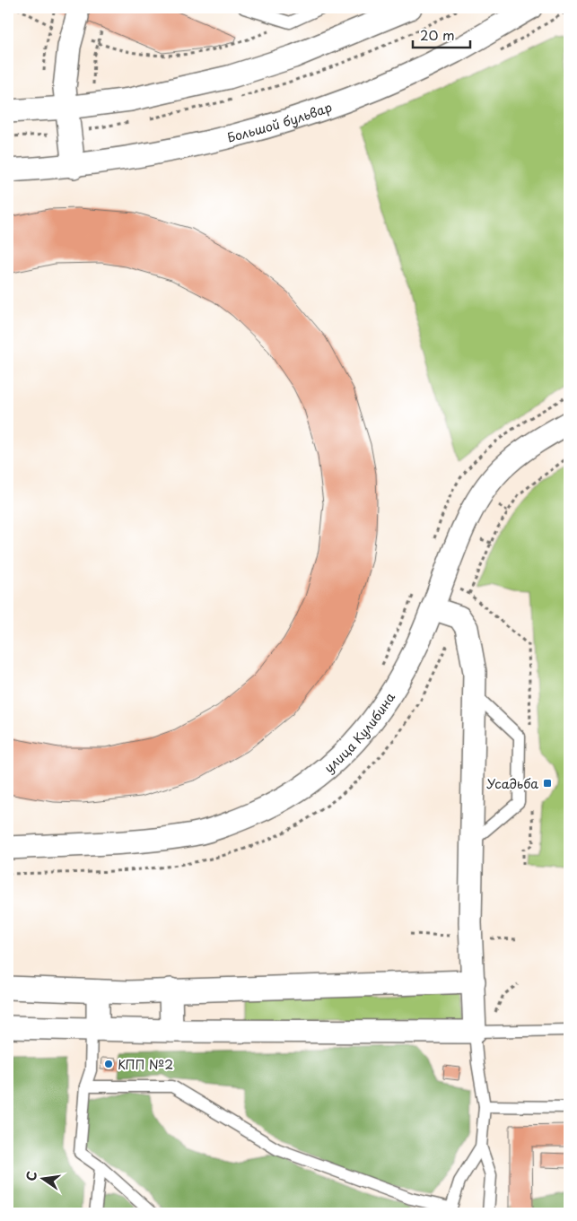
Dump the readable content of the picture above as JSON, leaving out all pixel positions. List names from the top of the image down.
{
  "streets": {
    "street": ["Большой бульвар", "улица Кулибина"]
  },
  "places": {
    "transit": ["Усадьба"],
    "other": ["КПП №2"]
  },
  "scale_bar": "20 m",
  "north": "left"
}
